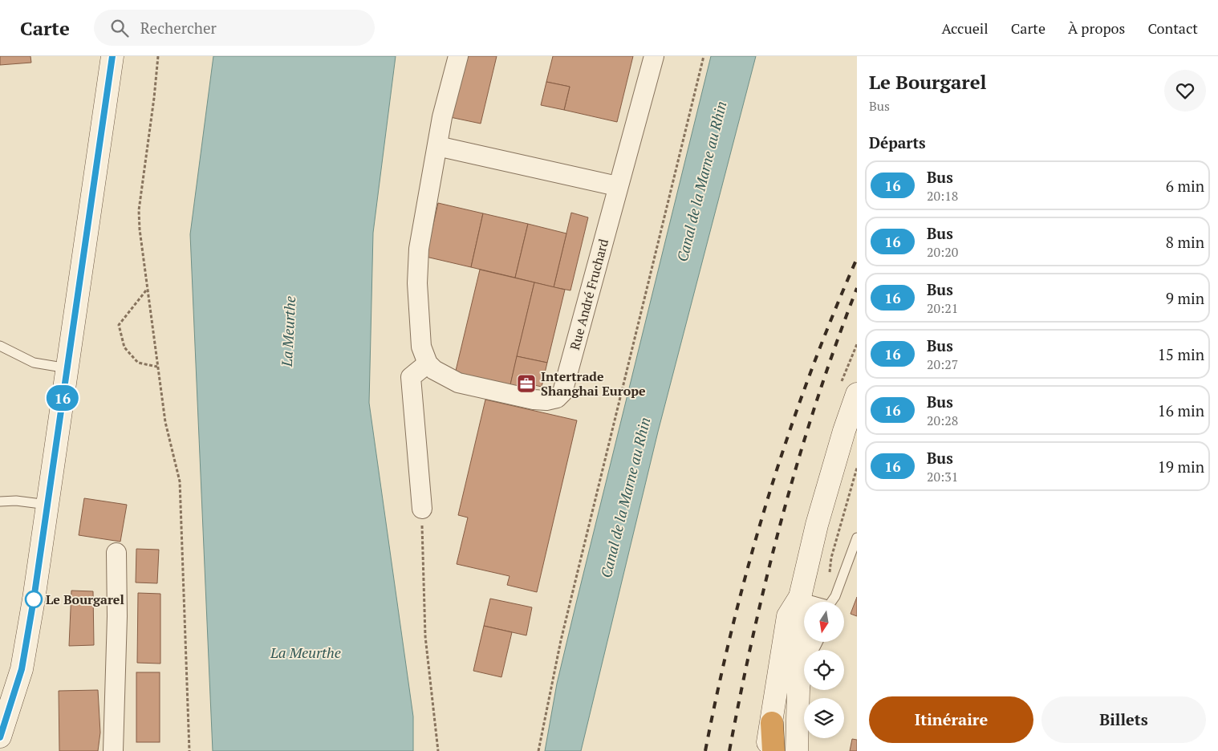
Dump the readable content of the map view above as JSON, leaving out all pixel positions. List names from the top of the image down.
{
  "streets": {
    "street": ["Rue André Fruchard"]
  },
  "water": ["Canal de la Marne au Rhin", "La Meurthe"],
  "places": {
    "office": ["Intertrade Shanghai Europe"],
    "other": ["Le Bourgarel"]
  },
  "lines": ["bus line 16"],
  "north": "bottom",
  "page": {
    "header": "Carte",
    "search": "Rechercher",
    "nav": [
      "Accueil",
      "Carte",
      "À propos",
      "Contact"
    ],
    "on_map": "16",
    "heading": [
      ["Le Bourgarel", "Bus"],
      "Départs"
    ],
    "list": [
      {
        "mark": "16",
        "name": "Bus",
        "note": "20:18",
        "value": "6 min"
      },
      {
        "mark": "16",
        "name": "Bus",
        "note": "20:20",
        "value": "8 min"
      },
      {
        "mark": "16",
        "name": "Bus",
        "note": "20:21",
        "value": "9 min"
      },
      {
        "mark": "16",
        "name": "Bus",
        "note": "20:27",
        "value": "15 min"
      },
      {
        "mark": "16",
        "name": "Bus",
        "note": "20:28",
        "value": "16 min"
      },
      {
        "mark": "16",
        "name": "Bus",
        "note": "20:31",
        "value": "19 min"
      }
    ],
    "buttons": ["Itinéraire", "Billets"]
  }
}
